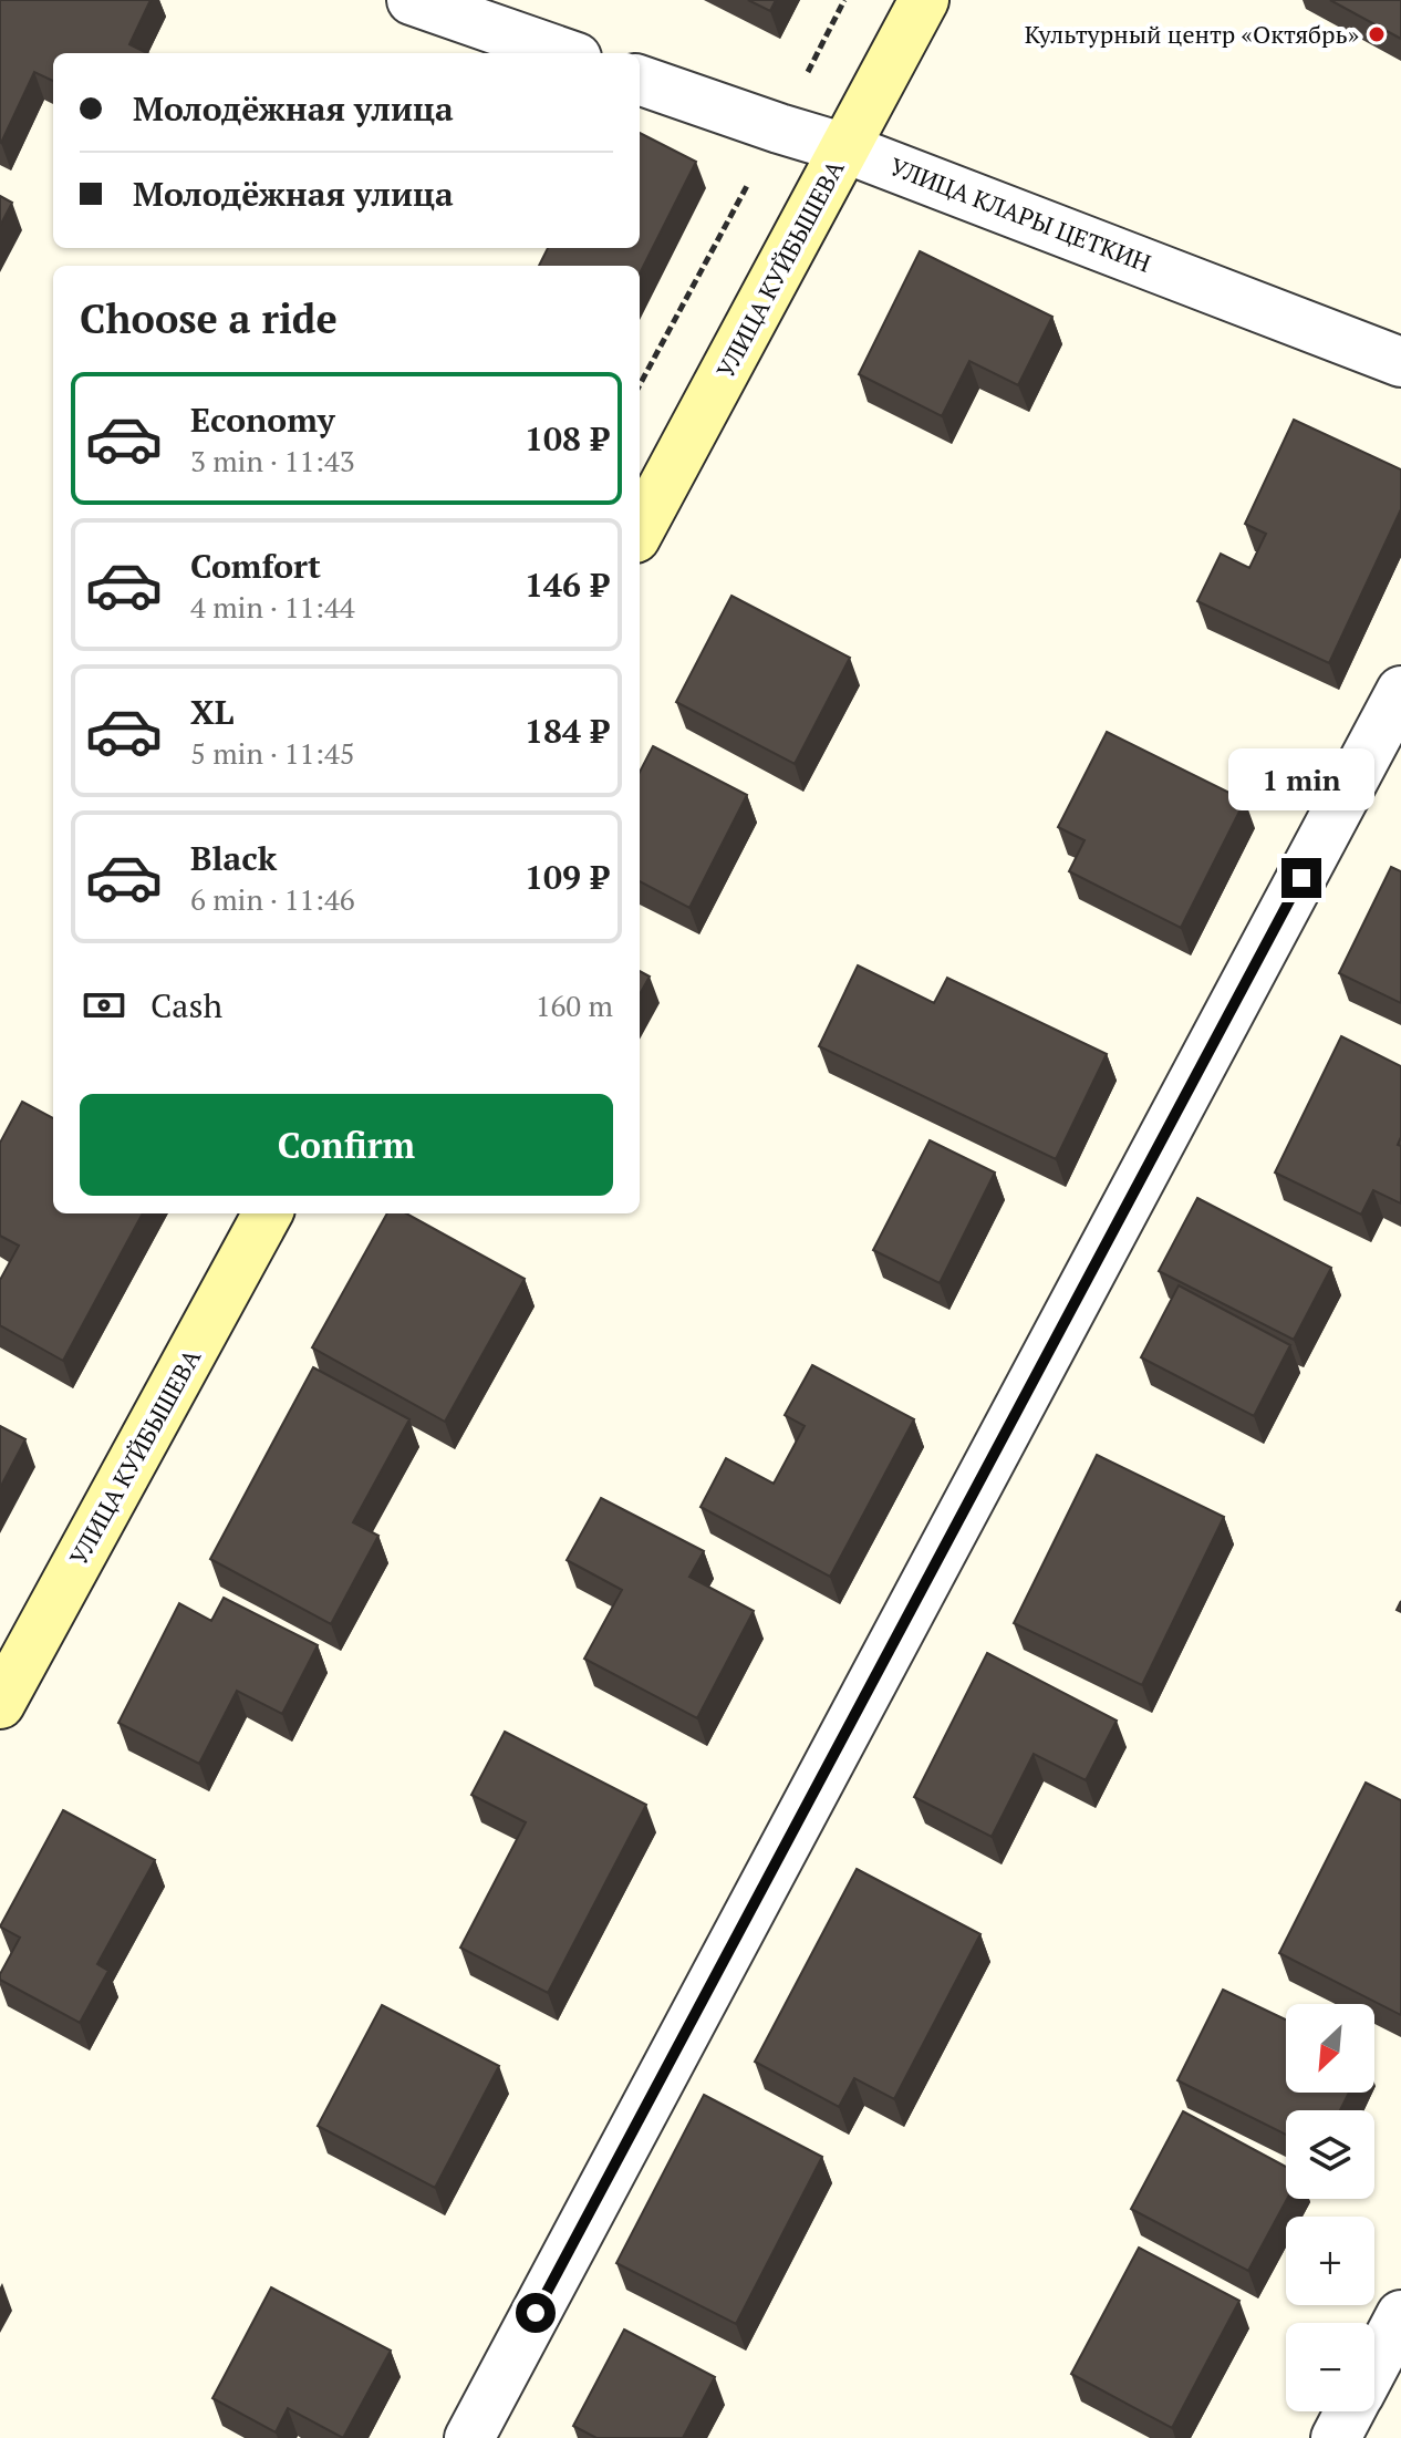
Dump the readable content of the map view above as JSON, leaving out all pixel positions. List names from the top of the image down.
{
  "streets": {
    "main road": ["УЛИЦА КУЙБЫШЕВА"],
    "street": ["УЛИЦА КЛАРЫ ЦЕТКИН"]
  },
  "crossings": [
    ["УЛИЦА КЛАРЫ ЦЕТКИН", "УЛИЦА КУЙБЫШЕВА"]
  ],
  "places": ["Культурный центр «Октябрь»"],
  "north": "bottom left",
  "page": {
    "banner": ["Молодёжная улица", "Молодёжная улица"],
    "heading": "Choose a ride",
    "list": [
      {
        "name": "Economy",
        "note": "3 min · 11:43",
        "value": "108 ₽"
      },
      {
        "name": "Comfort",
        "note": "4 min · 11:44",
        "value": "146 ₽"
      },
      {
        "name": "XL",
        "note": "5 min · 11:45",
        "value": "184 ₽"
      },
      {
        "name": "Black",
        "note": "6 min · 11:46",
        "value": "109 ₽"
      }
    ],
    "bubble": "1 min",
    "pay": ["Cash", "160 m"],
    "buttons": "Confirm",
    "map_buttons": ["+", "−"]
  }
}
